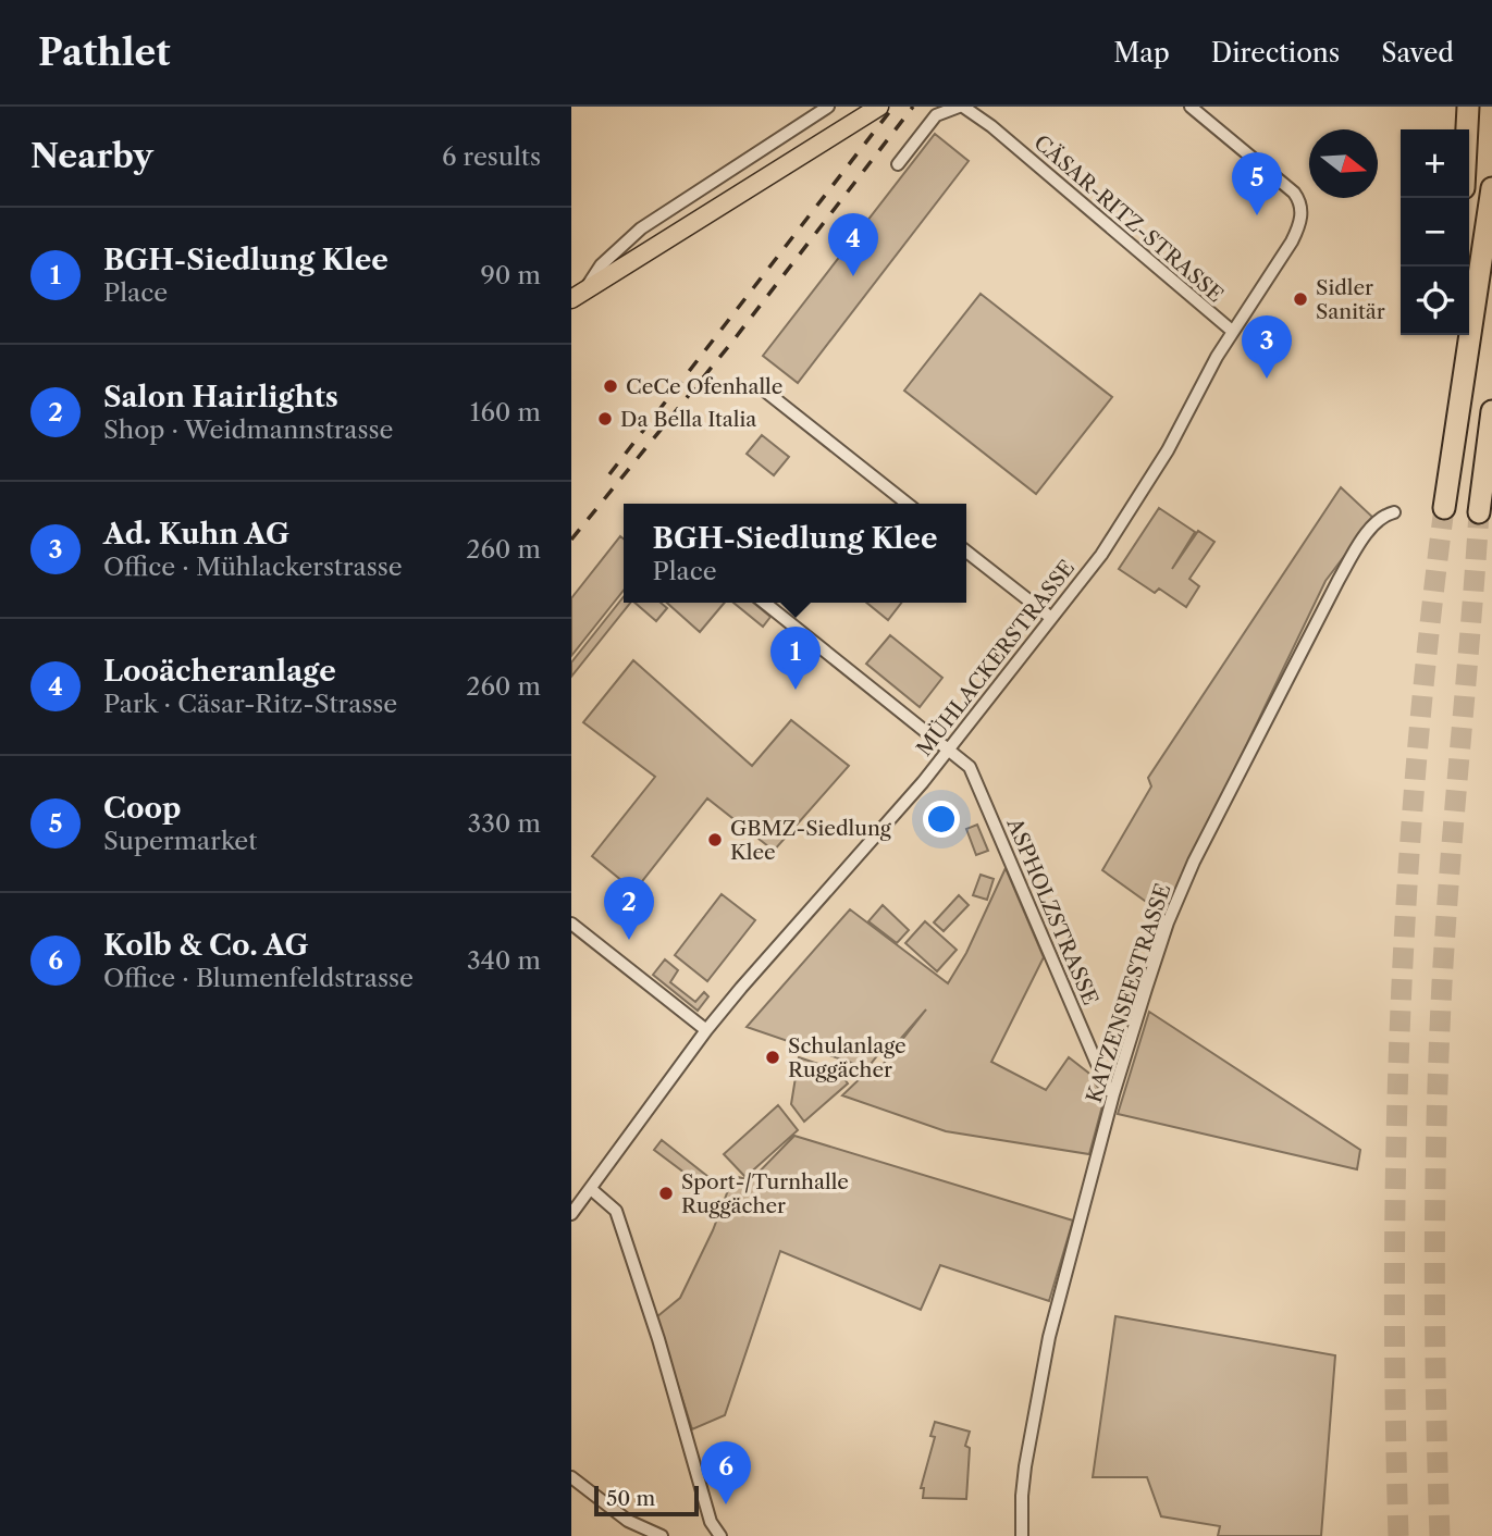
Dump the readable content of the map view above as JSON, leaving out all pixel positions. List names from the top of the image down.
{
  "streets": {
    "street": [
      "CÄSAR-RITZ-STRASSE",
      "MÜHLACKERSTRASSE",
      "ASPHOLZSTRASSE",
      "KATZENSEESTRASSE"
    ]
  },
  "crossings": [
    ["CÄSAR-RITZ-STRASSE", "MÜHLACKERSTRASSE"],
    ["MÜHLACKERSTRASSE", "ASPHOLZSTRASSE"],
    ["ASPHOLZSTRASSE", "KATZENSEESTRASSE"]
  ],
  "places": [
    "Sidler Sanitär",
    "CeCe Ofenhalle",
    "Da Bella Italia",
    "GBMZ-Siedlung Klee",
    "Schulanlage Ruggächer",
    "Sport-/Turnhalle Ruggächer"
  ],
  "scale_bar": "50 m",
  "north": "right",
  "page": {
    "header": "Pathlet",
    "nav": ["Map", "Directions", "Saved"],
    "heading": ["Nearby", "6 results"],
    "map_buttons": ["+", "−"],
    "pins": [
      "5",
      "4",
      "3",
      "1",
      "2",
      "6"
    ],
    "list": [
      {
        "mark": "1",
        "name": "BGH-Siedlung Klee",
        "note": "Place",
        "value": "90 m"
      },
      {
        "mark": "2",
        "name": "Salon Hairlights",
        "note": "Shop · Weidmannstrasse",
        "value": "160 m"
      },
      {
        "mark": "3",
        "name": "Ad. Kuhn AG",
        "note": "Office · Mühlackerstrasse",
        "value": "260 m"
      },
      {
        "mark": "4",
        "name": "Looächeranlage",
        "note": "Park · Cäsar-Ritz-Strasse",
        "value": "260 m"
      },
      {
        "mark": "5",
        "name": "Coop",
        "note": "Supermarket",
        "value": "330 m"
      },
      {
        "mark": "6",
        "name": "Kolb & Co. AG",
        "note": "Office · Blumenfeldstrasse",
        "value": "340 m"
      }
    ],
    "popup": ["BGH-Siedlung Klee", "Place"],
    "scale": "50 m"
  }
}
